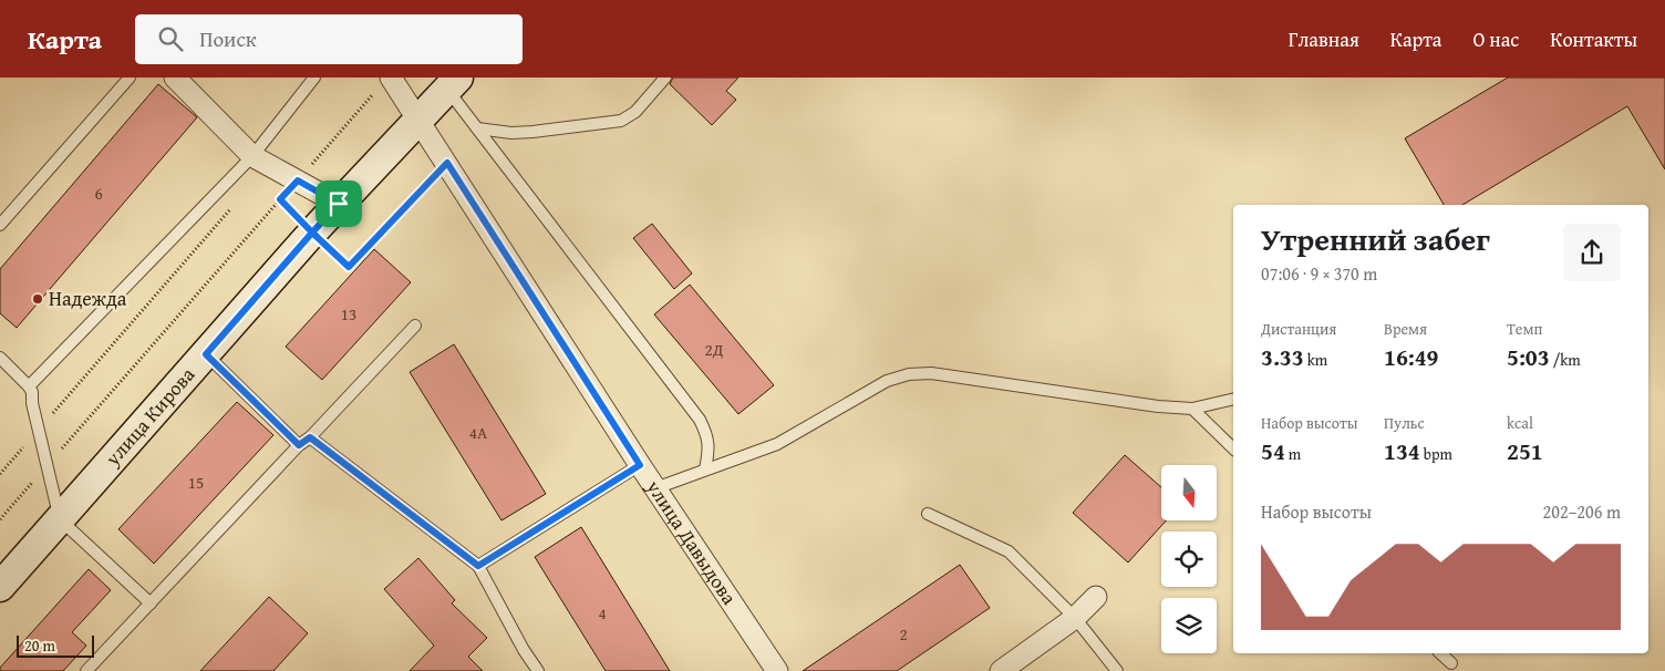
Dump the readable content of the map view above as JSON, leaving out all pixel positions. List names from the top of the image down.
{
  "streets": {
    "main road": ["улица Кирова"],
    "street": ["улица Давыдова"]
  },
  "crossings": [
    ["улица Кирова", "улица Давыдова"]
  ],
  "places": ["Надежда"],
  "house_numbers": [
    "6",
    "13",
    "2Д",
    "4А",
    "15",
    "4",
    "2"
  ],
  "scale_bar": "20 m",
  "north": "bottom",
  "page": {
    "header": "Карта",
    "search": "Поиск",
    "nav": [
      "Главная",
      "Карта",
      "О нас",
      "Контакты"
    ],
    "heading": ["Утренний забег", "07:06 · 9 × 370 m"],
    "stats": [
      ["Дистанция", "3.33 km"],
      ["Время", "16:49"],
      ["Темп", "5:03 /km"],
      ["Набор высоты", "54 m"],
      ["Пульс", "134 bpm"],
      ["kcal", "251"]
    ],
    "chart": ["Набор высоты", "202–206 m"],
    "scale": "20 m"
  }
}
